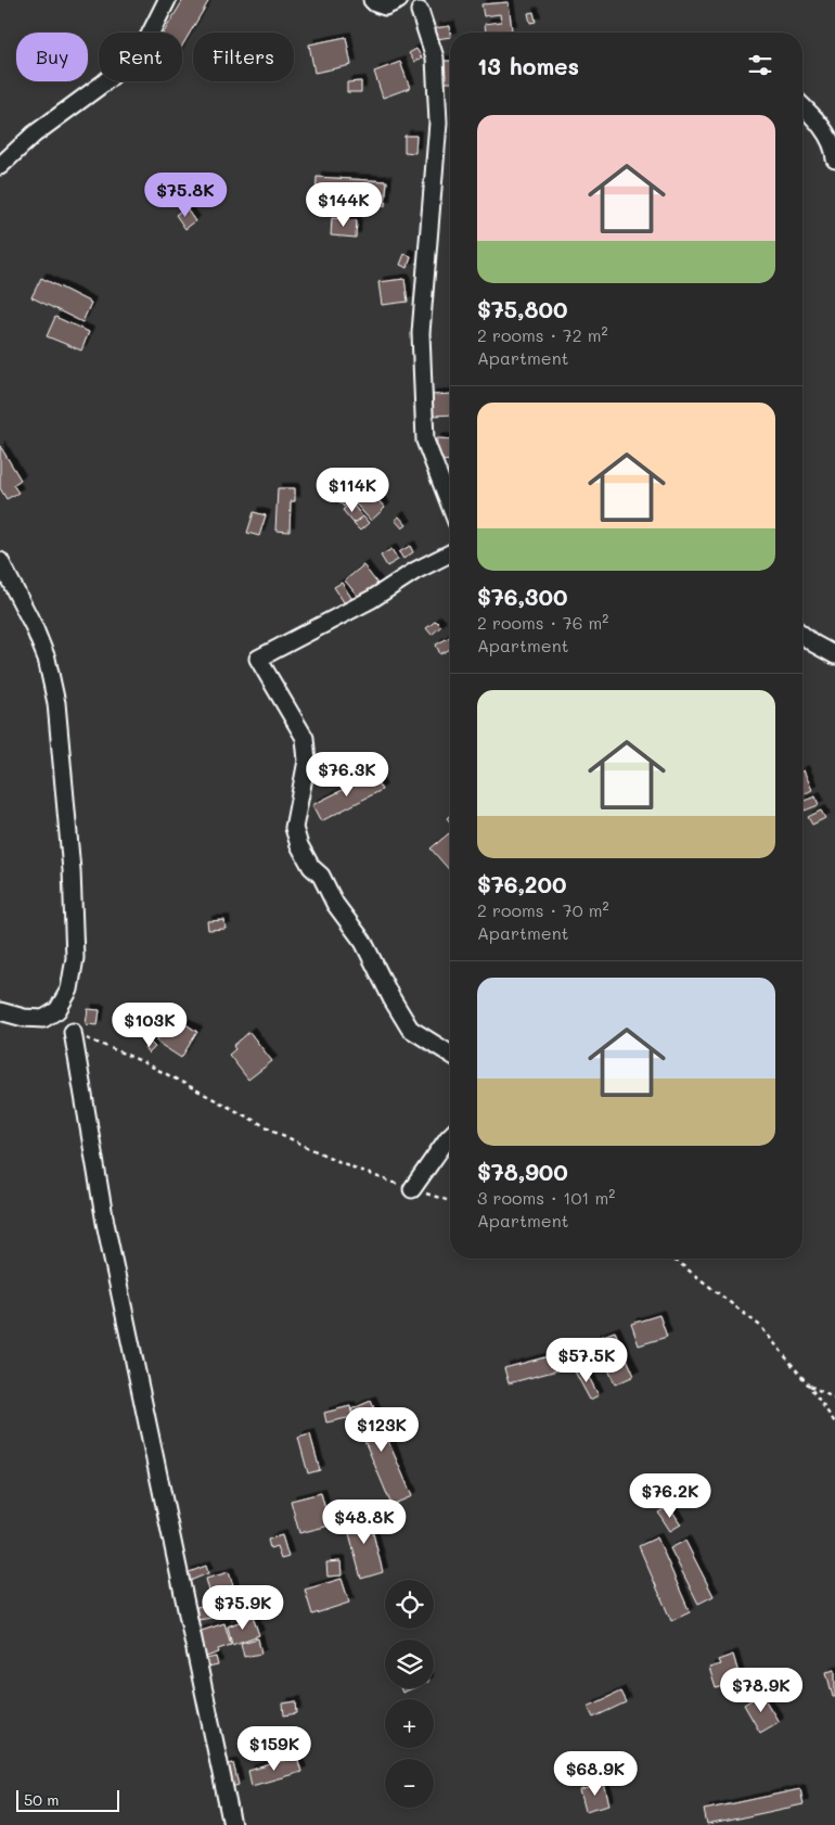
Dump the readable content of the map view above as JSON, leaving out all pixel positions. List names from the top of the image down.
{
  "scale_bar": "50 m",
  "page": {
    "chip": ["Buy", "Rent", "Filters"],
    "heading": "13 homes",
    "list": [
      {
        "name": "$75,800",
        "note": "2 rooms · 72 m² · Apartment"
      },
      {
        "name": "$76,300",
        "note": "2 rooms · 76 m² · Apartment"
      },
      {
        "name": "$76,200",
        "note": "2 rooms · 70 m² · Apartment"
      },
      {
        "name": "$78,900",
        "note": "3 rooms · 101 m² · Apartment"
      }
    ],
    "price": [
      "$75.8K",
      "$144K",
      "$114K",
      "$76.3K",
      "$103K",
      "$57.5K",
      "$123K",
      "$76.2K",
      "$48.8K",
      "$75.9K",
      "$78.9K",
      "$159K",
      "$68.9K"
    ],
    "map_buttons": ["+", "−"],
    "scale": "50 m"
  }
}
